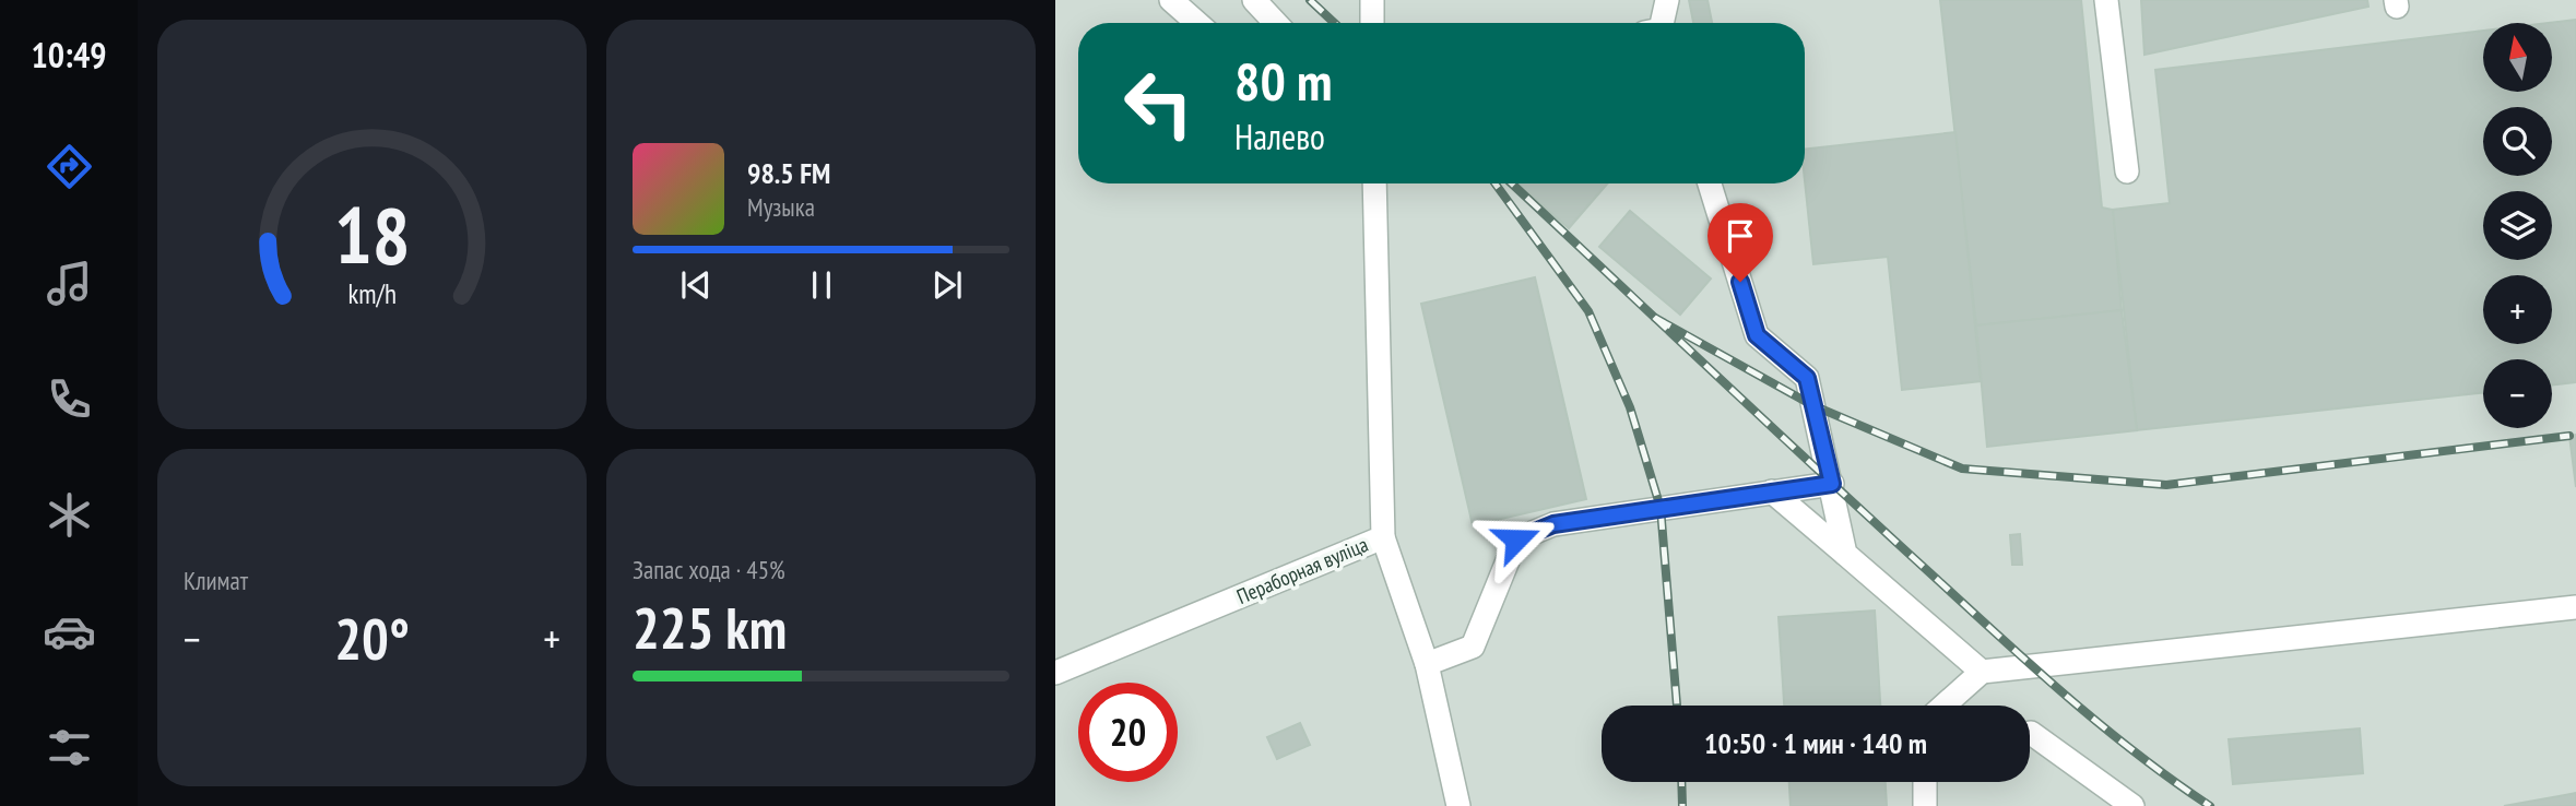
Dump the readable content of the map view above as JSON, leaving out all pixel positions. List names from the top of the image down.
{
  "streets": {
    "street": ["Пераборная вуліца"]
  },
  "north": "top",
  "page": {
    "tabs": "10:49",
    "map_buttons": ["+", "−"],
    "turn": ["80 m", "Налево"],
    "song": ["98.5 FM", "Музыка"],
    "tile": [
      "Климат",
      ["Запас хода · 45%", "225 km"]
    ],
    "heat": ["−", "20°", "+"],
    "limit": "20",
    "trip": "10:50 · 1 мин · 140 m",
    "gauge": ["18", "km/h"]
  }
}
